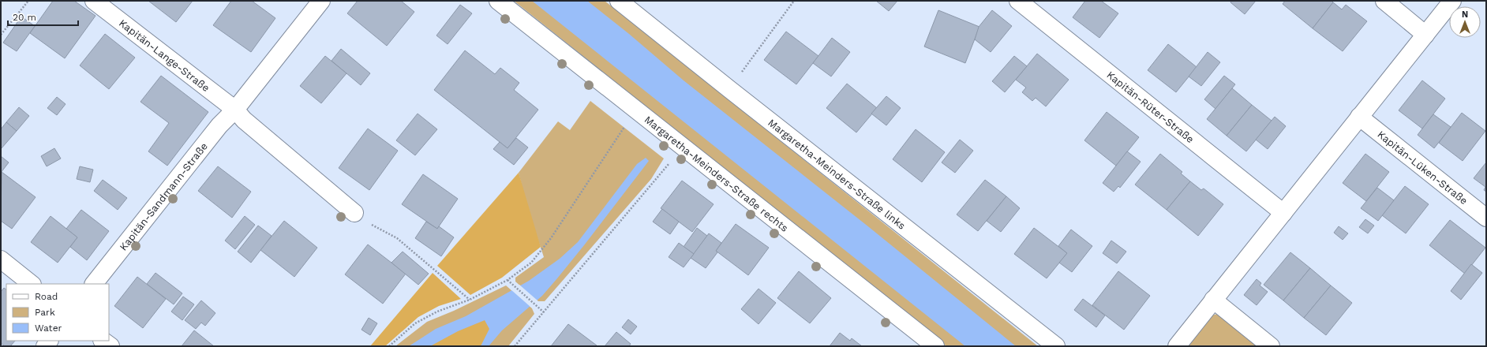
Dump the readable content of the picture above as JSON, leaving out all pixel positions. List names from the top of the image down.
{
  "streets": {
    "street": [
      "Kapitän-Lange-Straße",
      "Kapitän-Rüter-Straße",
      "Kapitän-Lüken-Straße",
      "Margaretha-Meinders-Straße rechts",
      "Margaretha-Meinders-Straße links",
      "Kapitän-Sandmann-Straße"
    ]
  },
  "crossings": [
    ["Kapitän-Lange-Straße", "Kapitän-Sandmann-Straße"]
  ],
  "legend": ["Road", "Park", "Water"],
  "scale_bar": "20 m",
  "north": "top"
}
